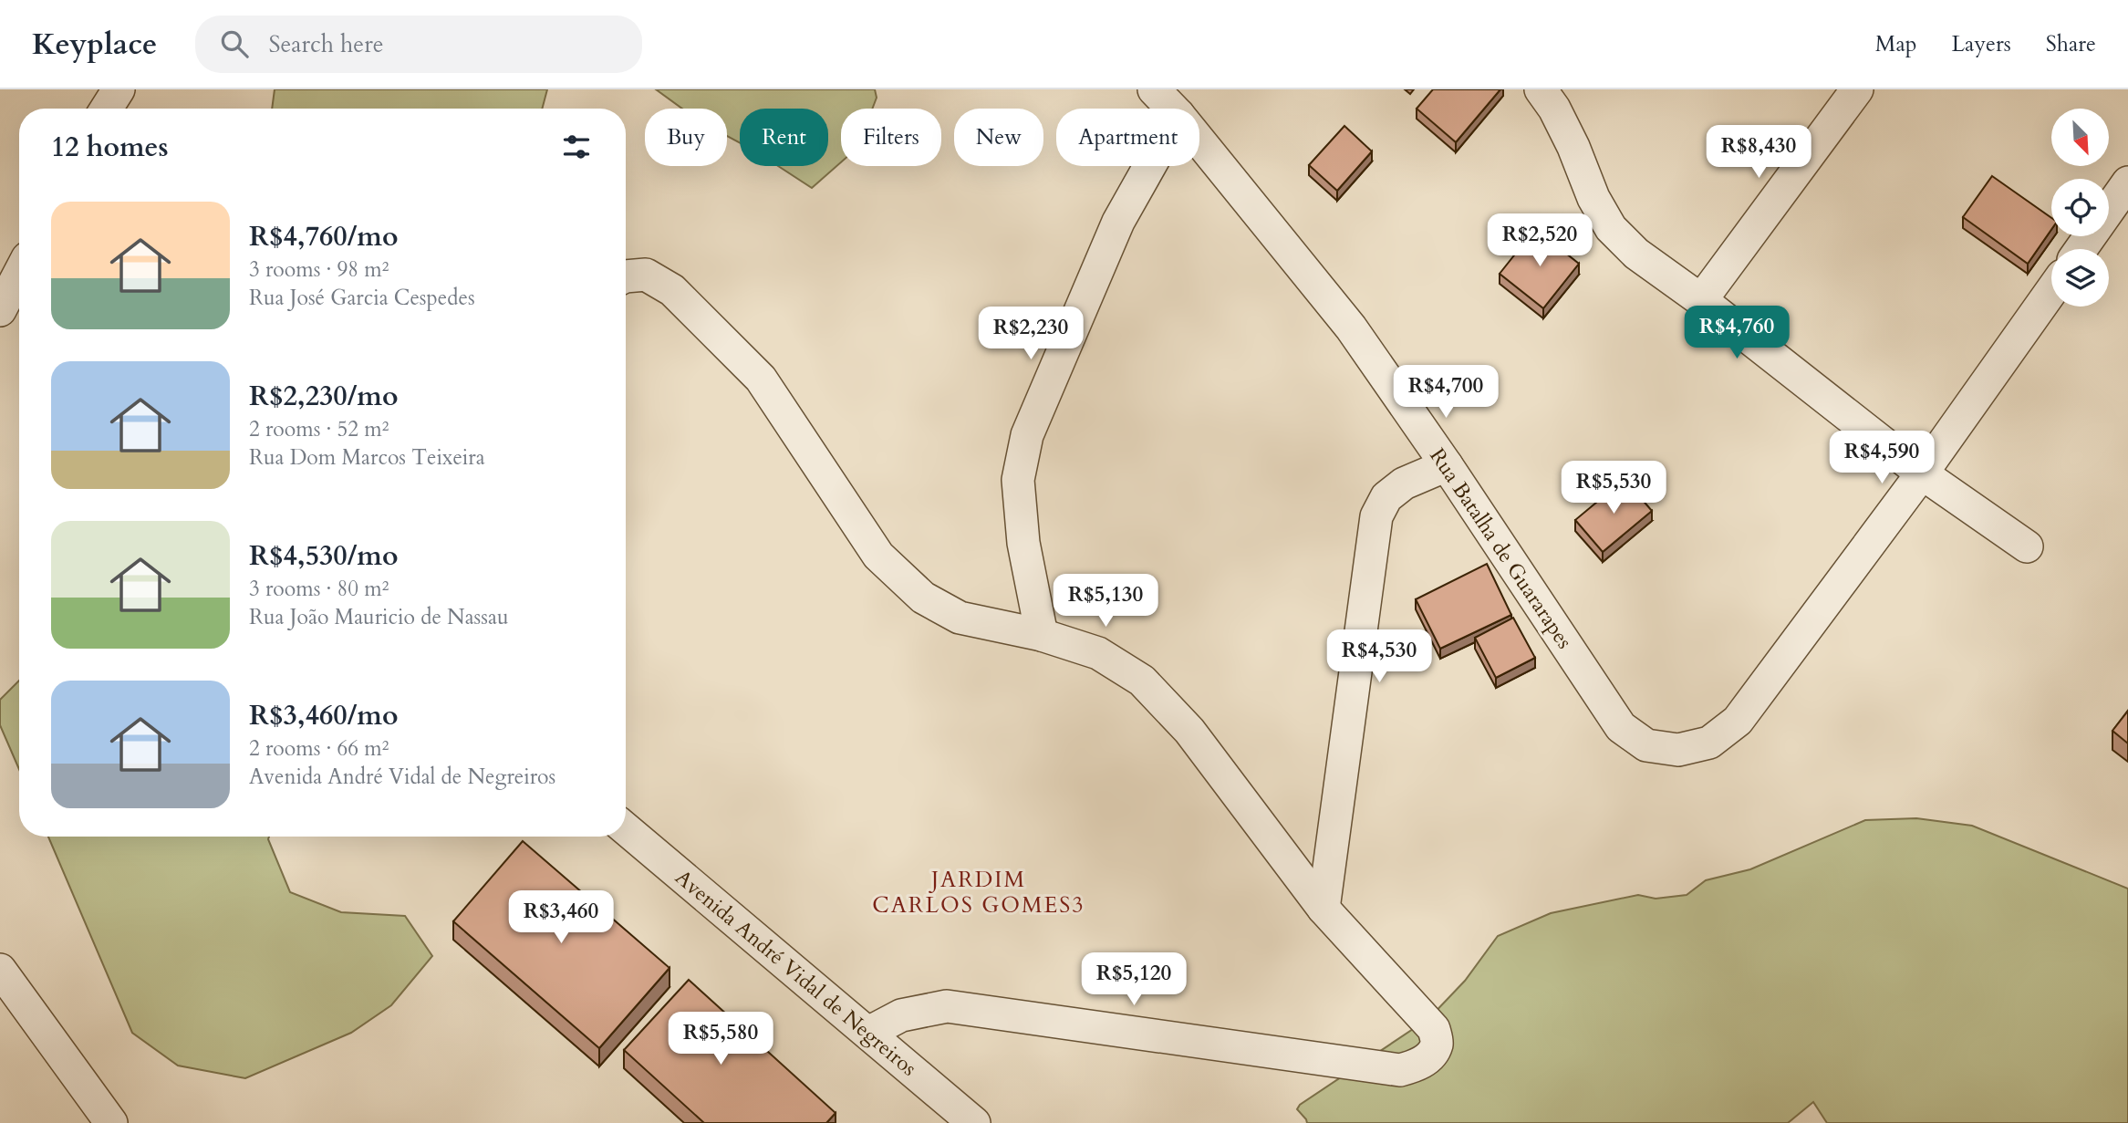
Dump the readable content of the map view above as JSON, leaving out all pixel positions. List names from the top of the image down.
{
  "streets": {
    "street": ["Rua Batalha de Guararapes", "Avenida André Vidal de Negreiros"]
  },
  "districts": ["JARDIM CARLOS GOMES3"],
  "north": "bottom right",
  "page": {
    "header": "Keyplace",
    "search": "Search here",
    "nav": ["Map", "Layers", "Share"],
    "chip": [
      "Buy",
      "Rent",
      "Filters",
      "New",
      "Apartment"
    ],
    "heading": "12 homes",
    "price": [
      "R$8,430",
      "R$2,520",
      "R$4,760",
      "R$2,230",
      "R$4,700",
      "R$4,590",
      "R$5,530",
      "R$5,130",
      "R$4,530",
      "R$3,460",
      "R$5,120",
      "R$5,580"
    ],
    "list": [
      {
        "name": "R$4,760/mo",
        "note": "3 rooms · 98 m² · Rua José Garcia Cespedes"
      },
      {
        "name": "R$2,230/mo",
        "note": "2 rooms · 52 m² · Rua Dom Marcos Teixeira"
      },
      {
        "name": "R$4,530/mo",
        "note": "3 rooms · 80 m² · Rua João Mauricio de Nassau"
      },
      {
        "name": "R$3,460/mo",
        "note": "2 rooms · 66 m² · Avenida André Vidal de Negreiros"
      }
    ]
  }
}
